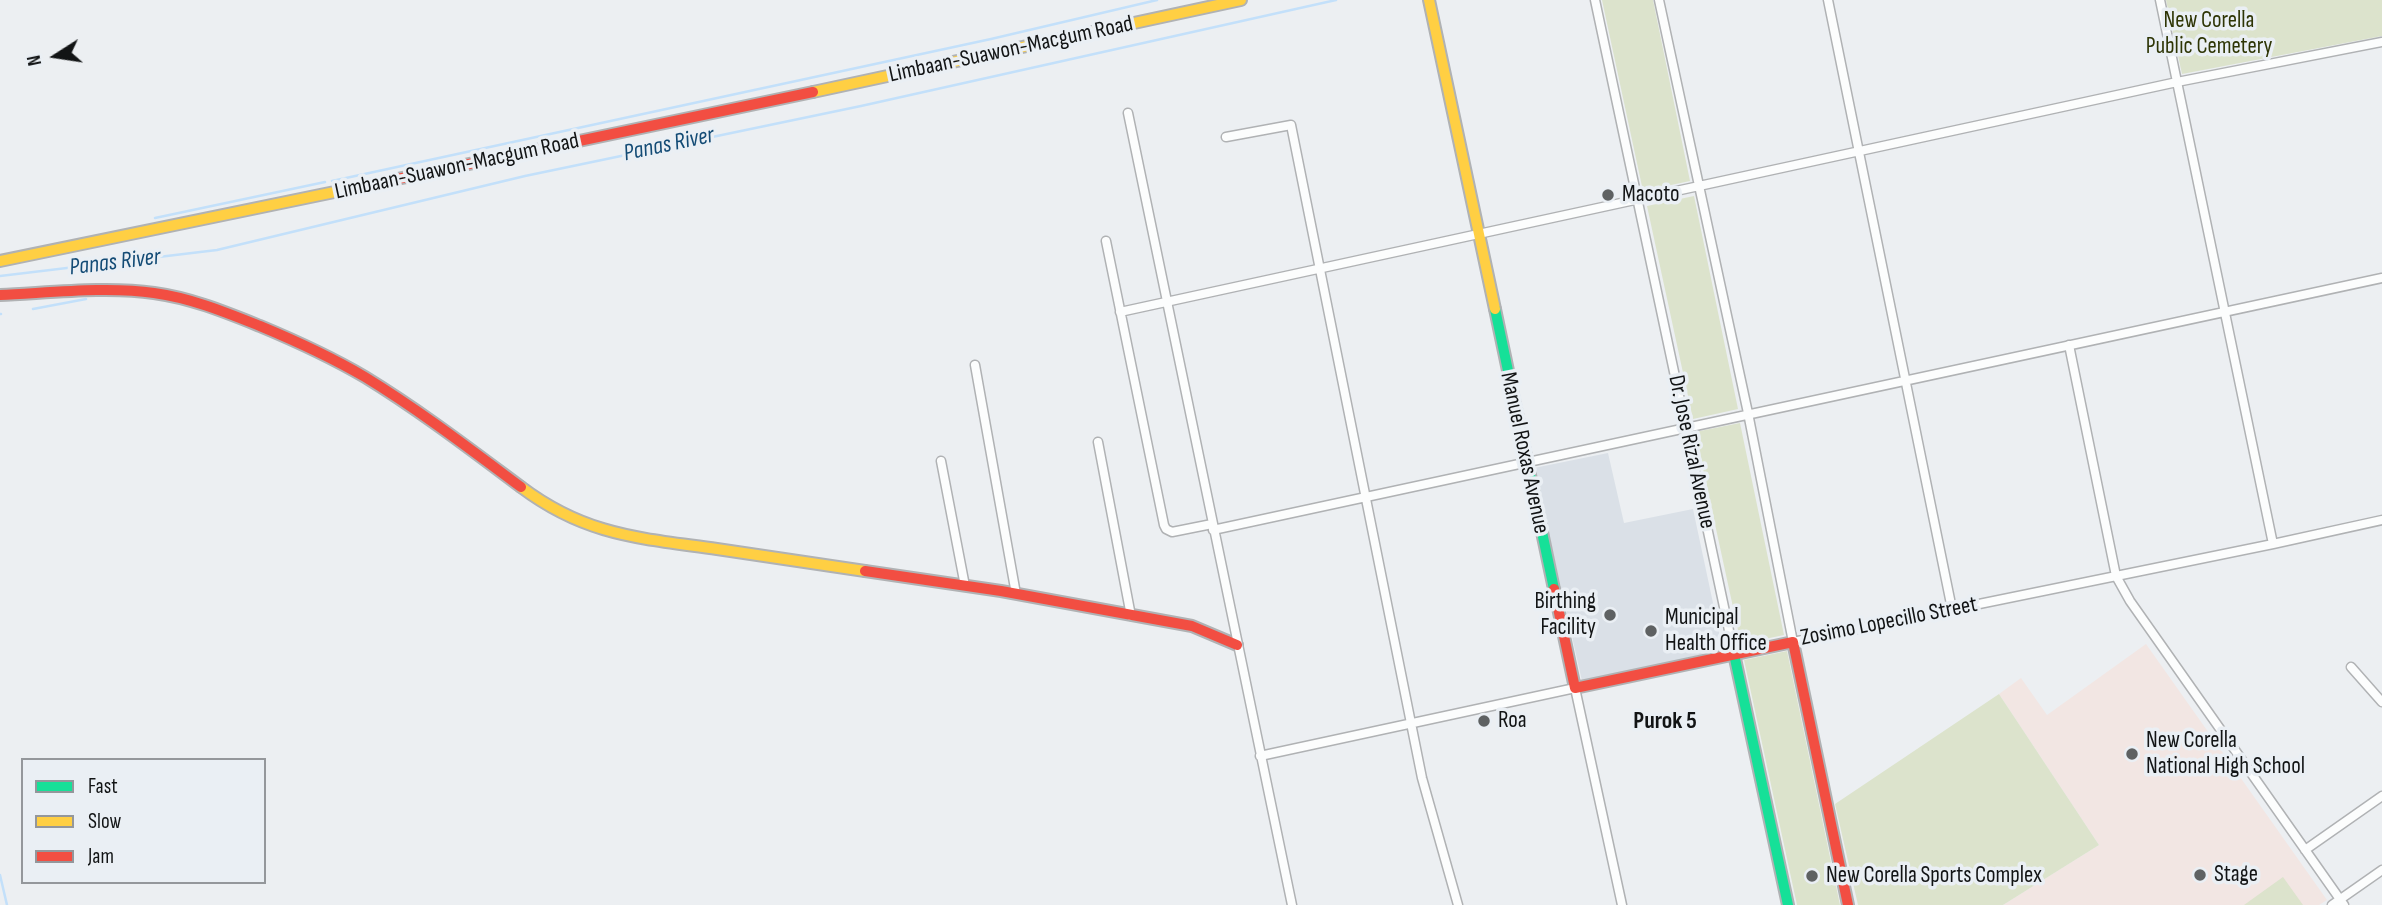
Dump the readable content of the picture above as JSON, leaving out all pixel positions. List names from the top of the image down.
{
  "streets": {
    "street": [
      "Limbaan-Suawon-Macgum Road",
      "Dr. Jose Rizal Avenue",
      "Manuel Roxas Avenue",
      "Zosimo Lopecillo Street"
    ]
  },
  "crossings": [
    ["Dr. Jose Rizal Avenue", "Zosimo Lopecillo Street"],
    ["Manuel Roxas Avenue", "Zosimo Lopecillo Street"]
  ],
  "districts": ["Purok 5"],
  "water": ["Panas River"],
  "parks": ["New Corella Public Cemetery"],
  "places": [
    "Macoto",
    "Birthing Facility",
    "Municipal Health Office",
    "Roa",
    "New Corella National High School",
    "Stage",
    "New Corella Sports Complex"
  ],
  "legend": ["Fast", "Slow", "Jam"],
  "north": "left"
}
